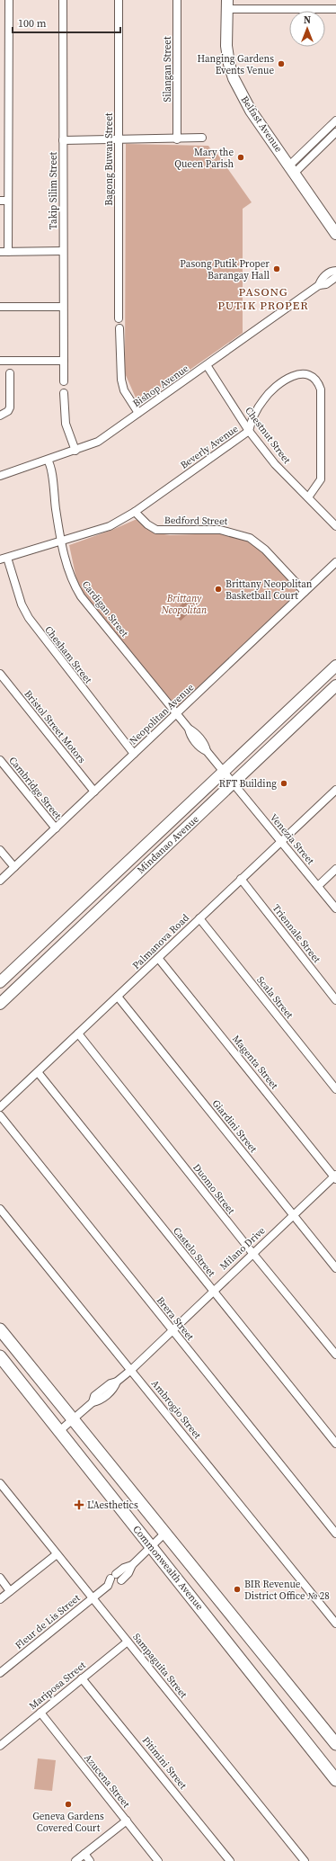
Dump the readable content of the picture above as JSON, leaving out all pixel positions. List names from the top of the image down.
{
  "streets": {
    "main road": ["Belfast Avenue", "Mindanao Avenue", "Commonwealth Avenue"],
    "street": [
      "Silangan Street",
      "Bagong Buwan Street",
      "Takip Silim Street",
      "Bishop Avenue",
      "Chestnut Street",
      "Beverly Avenue",
      "Bedford Street",
      "Cardigan Street",
      "Chesham Street",
      "Neopolitan Avenue",
      "Bristol Street Motors",
      "Cambridge Street",
      "Venezia Street",
      "Triennale Street",
      "Palmanova Road",
      "Scala Street",
      "Magenta Street",
      "Giardini Street",
      "Duomo Street",
      "Milano Drive",
      "Castelo Street",
      "Brera Street",
      "Ambrogio Street",
      "Fleur de Lis Street",
      "Sampaguita Street",
      "Mariposa Street",
      "Pitimini Street",
      "Azucena Street"
    ]
  },
  "crossings": [
    ["Bishop Avenue", "Chestnut Street"],
    ["Bishop Avenue", "Cardigan Street"],
    ["Chestnut Street", "Beverly Avenue"],
    ["Beverly Avenue", "Bedford Street"],
    ["Beverly Avenue", "Cardigan Street"],
    ["Beverly Avenue", "Chesham Street"],
    ["Bedford Street", "Neopolitan Avenue"],
    ["Cardigan Street", "Neopolitan Avenue"],
    ["Cardigan Street", "Venezia Street"],
    ["Cardigan Street", "Mindanao Avenue"],
    ["Chesham Street", "Neopolitan Avenue"],
    ["Neopolitan Avenue", "Bristol Street Motors"],
    ["Neopolitan Avenue", "Cambridge Street"],
    ["Venezia Street", "Mindanao Avenue"],
    ["Venezia Street", "Palmanova Road"],
    ["Triennale Street", "Palmanova Road"],
    ["Palmanova Road", "Scala Street"],
    ["Palmanova Road", "Magenta Street"],
    ["Palmanova Road", "Giardini Street"],
    ["Palmanova Road", "Duomo Street"],
    ["Palmanova Road", "Castelo Street"],
    ["Magenta Street", "Milano Drive"],
    ["Giardini Street", "Milano Drive"],
    ["Duomo Street", "Milano Drive"],
    ["Milano Drive", "Castelo Street"],
    ["Milano Drive", "Brera Street"],
    ["Milano Drive", "Ambrogio Street"],
    ["Milano Drive", "Commonwealth Avenue"],
    ["Commonwealth Avenue", "Fleur de Lis Street"],
    ["Fleur de Lis Street", "Sampaguita Street"],
    ["Sampaguita Street", "Mariposa Street"],
    ["Mariposa Street", "Pitimini Street"],
    ["Mariposa Street", "Azucena Street"]
  ],
  "districts": ["PASONG PUTIK PROPER"],
  "parks": ["Brittany Neopolitan"],
  "places": {
    "other": [
      "Hanging Gardens Events Venue",
      "Mary the Queen Parish",
      "Pasong Putik Proper Barangay Hall",
      "Brittany Neopolitan Basketball Court",
      "RFT Building",
      "BIR Revenue District Office № 28",
      "Geneva Gardens Covered Court"
    ],
    "health": ["L'Aesthetics"]
  },
  "scale_bar": "100 m",
  "north": "top"
}
